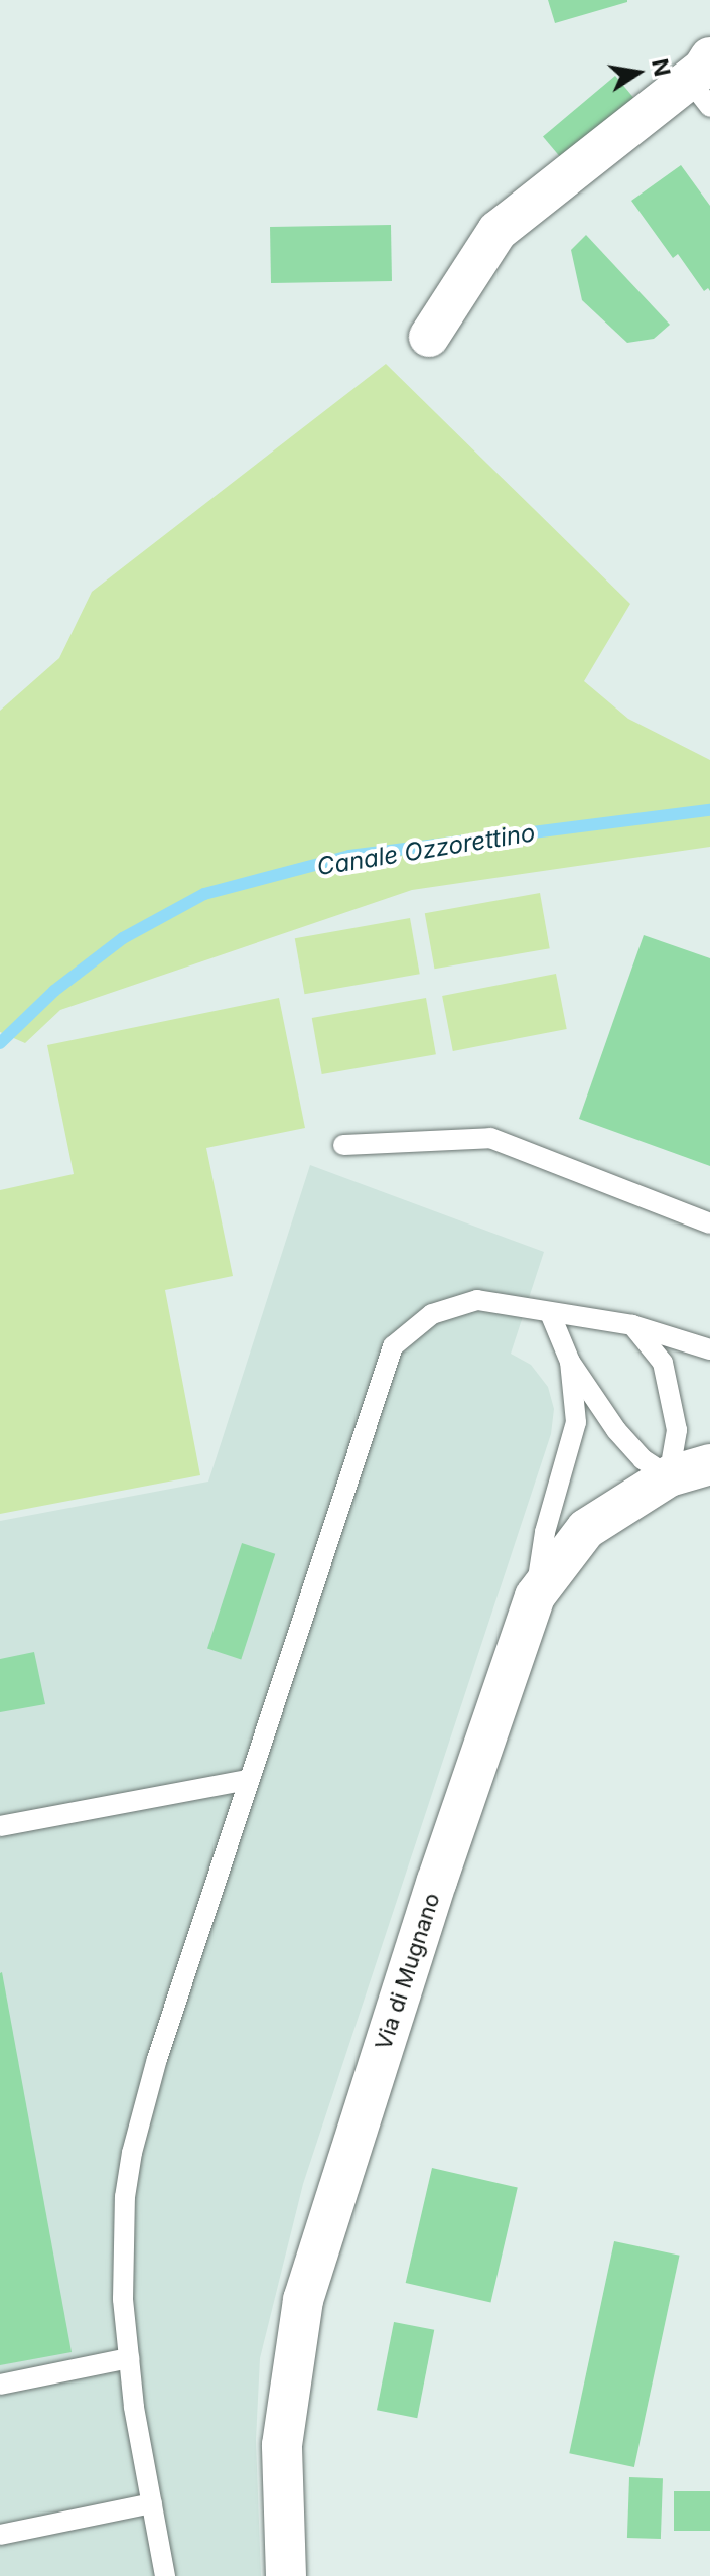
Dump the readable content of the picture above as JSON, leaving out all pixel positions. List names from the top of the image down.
{
  "streets": {
    "street": ["Via di Mugnano"]
  },
  "water": ["Canale Ozzorettino"],
  "north": "right"
}
